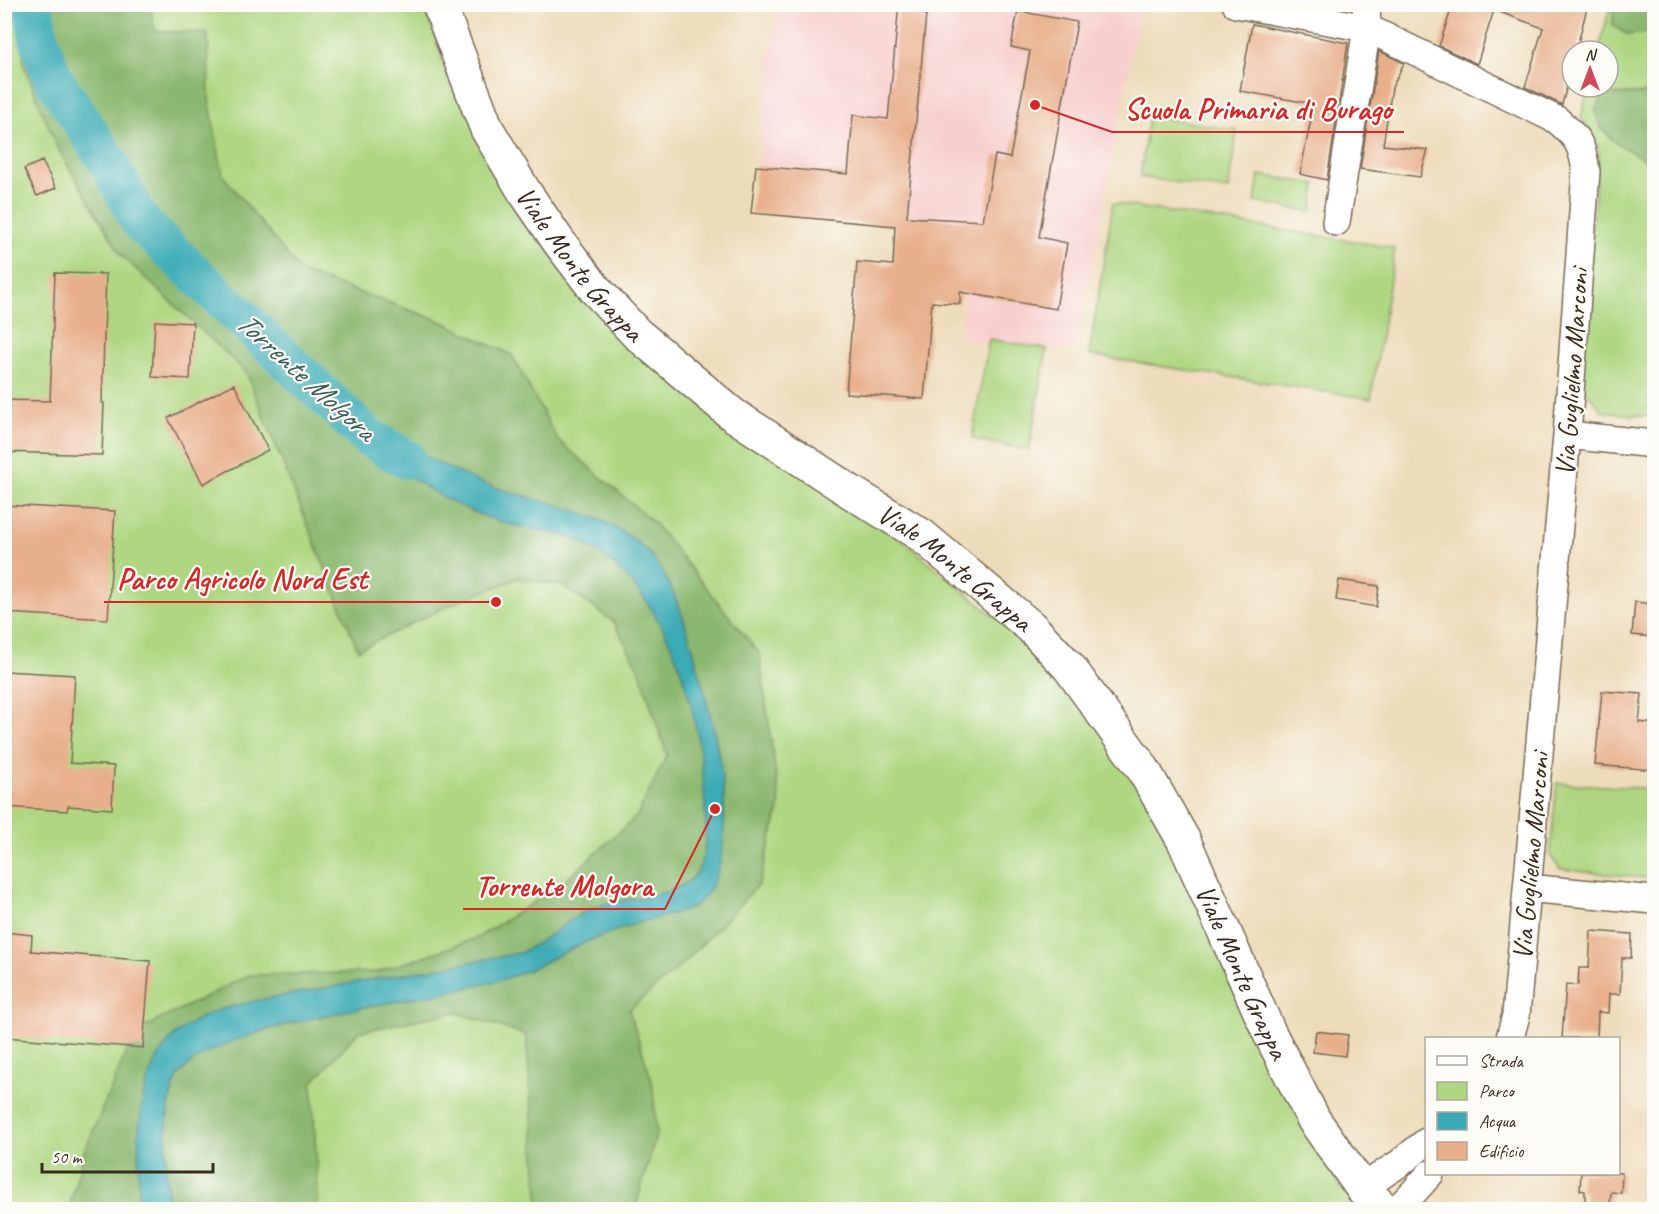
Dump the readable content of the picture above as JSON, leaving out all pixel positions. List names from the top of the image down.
{
  "streets": {
    "street": ["Viale Monte Grappa", "Via Guglielmo Marconi"]
  },
  "water": ["Torrente Molgora"],
  "places": ["Scuola Primaria di Burago", "Parco Agricolo Nord Est", "Torrente Molgora"],
  "legend": [
    "Strada",
    "Parco",
    "Acqua",
    "Edificio"
  ],
  "scale_bar": "50 m",
  "north": "top"
}
